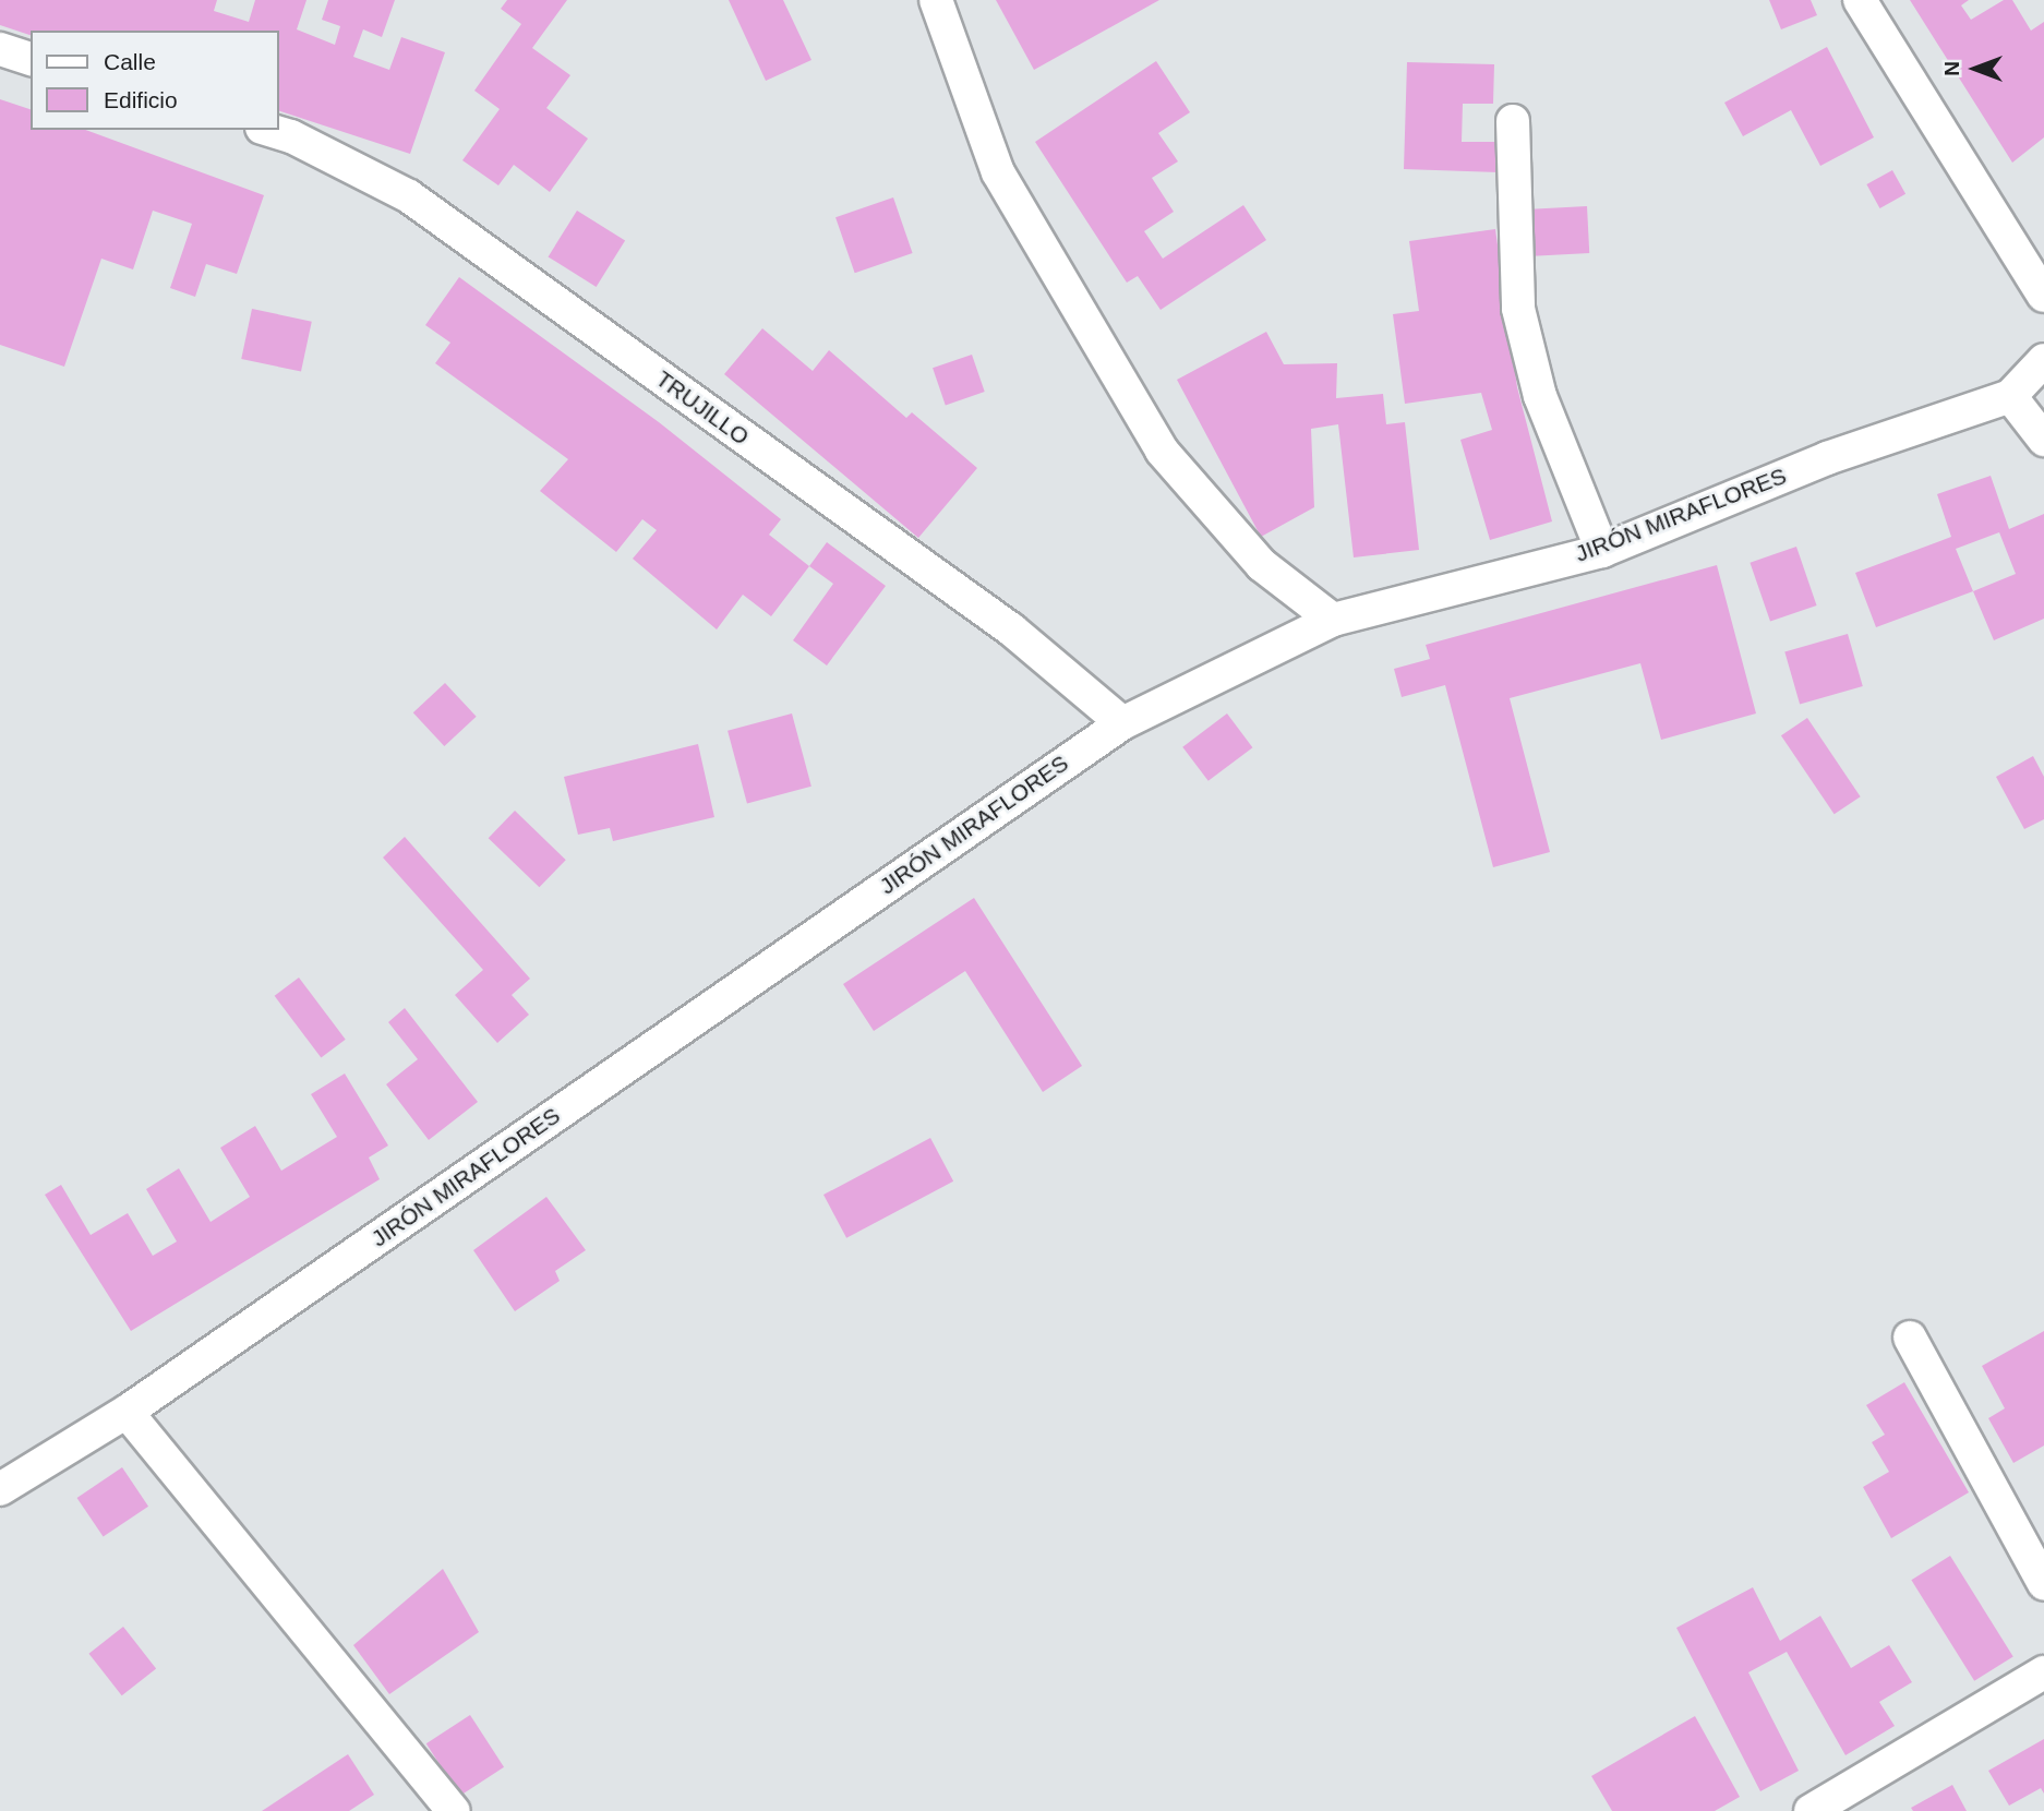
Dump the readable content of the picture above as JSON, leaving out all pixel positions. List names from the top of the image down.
{
  "streets": {
    "street": ["TRUJILLO", "JIRÓN MIRAFLORES"]
  },
  "crossings": [
    ["TRUJILLO", "JIRÓN MIRAFLORES"]
  ],
  "legend": ["Calle", "Edificio"],
  "north": "left"
}
